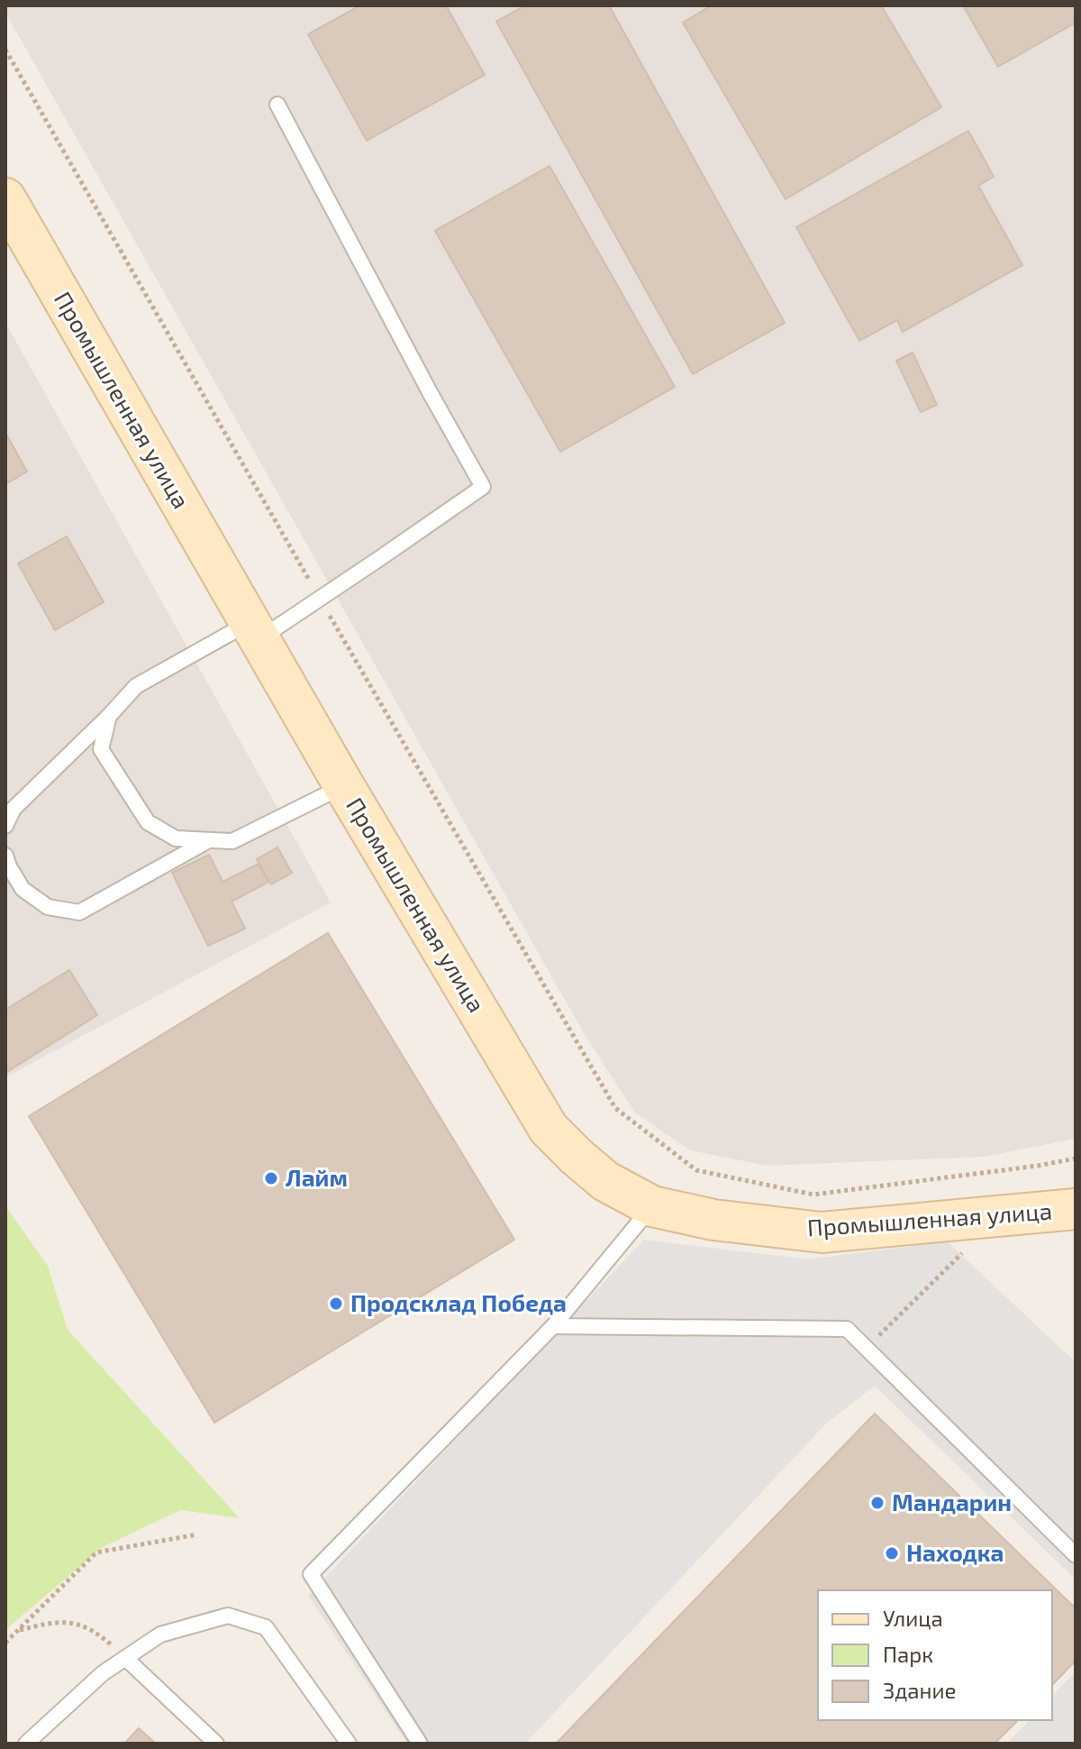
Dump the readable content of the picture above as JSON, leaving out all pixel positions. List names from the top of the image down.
{
  "streets": {
    "main road": ["Промышленная улица"]
  },
  "places": [
    "Лайм",
    "Продсклад Победа",
    "Мандарин",
    "Находка"
  ],
  "legend": ["Улица", "Парк", "Здание"]
}
